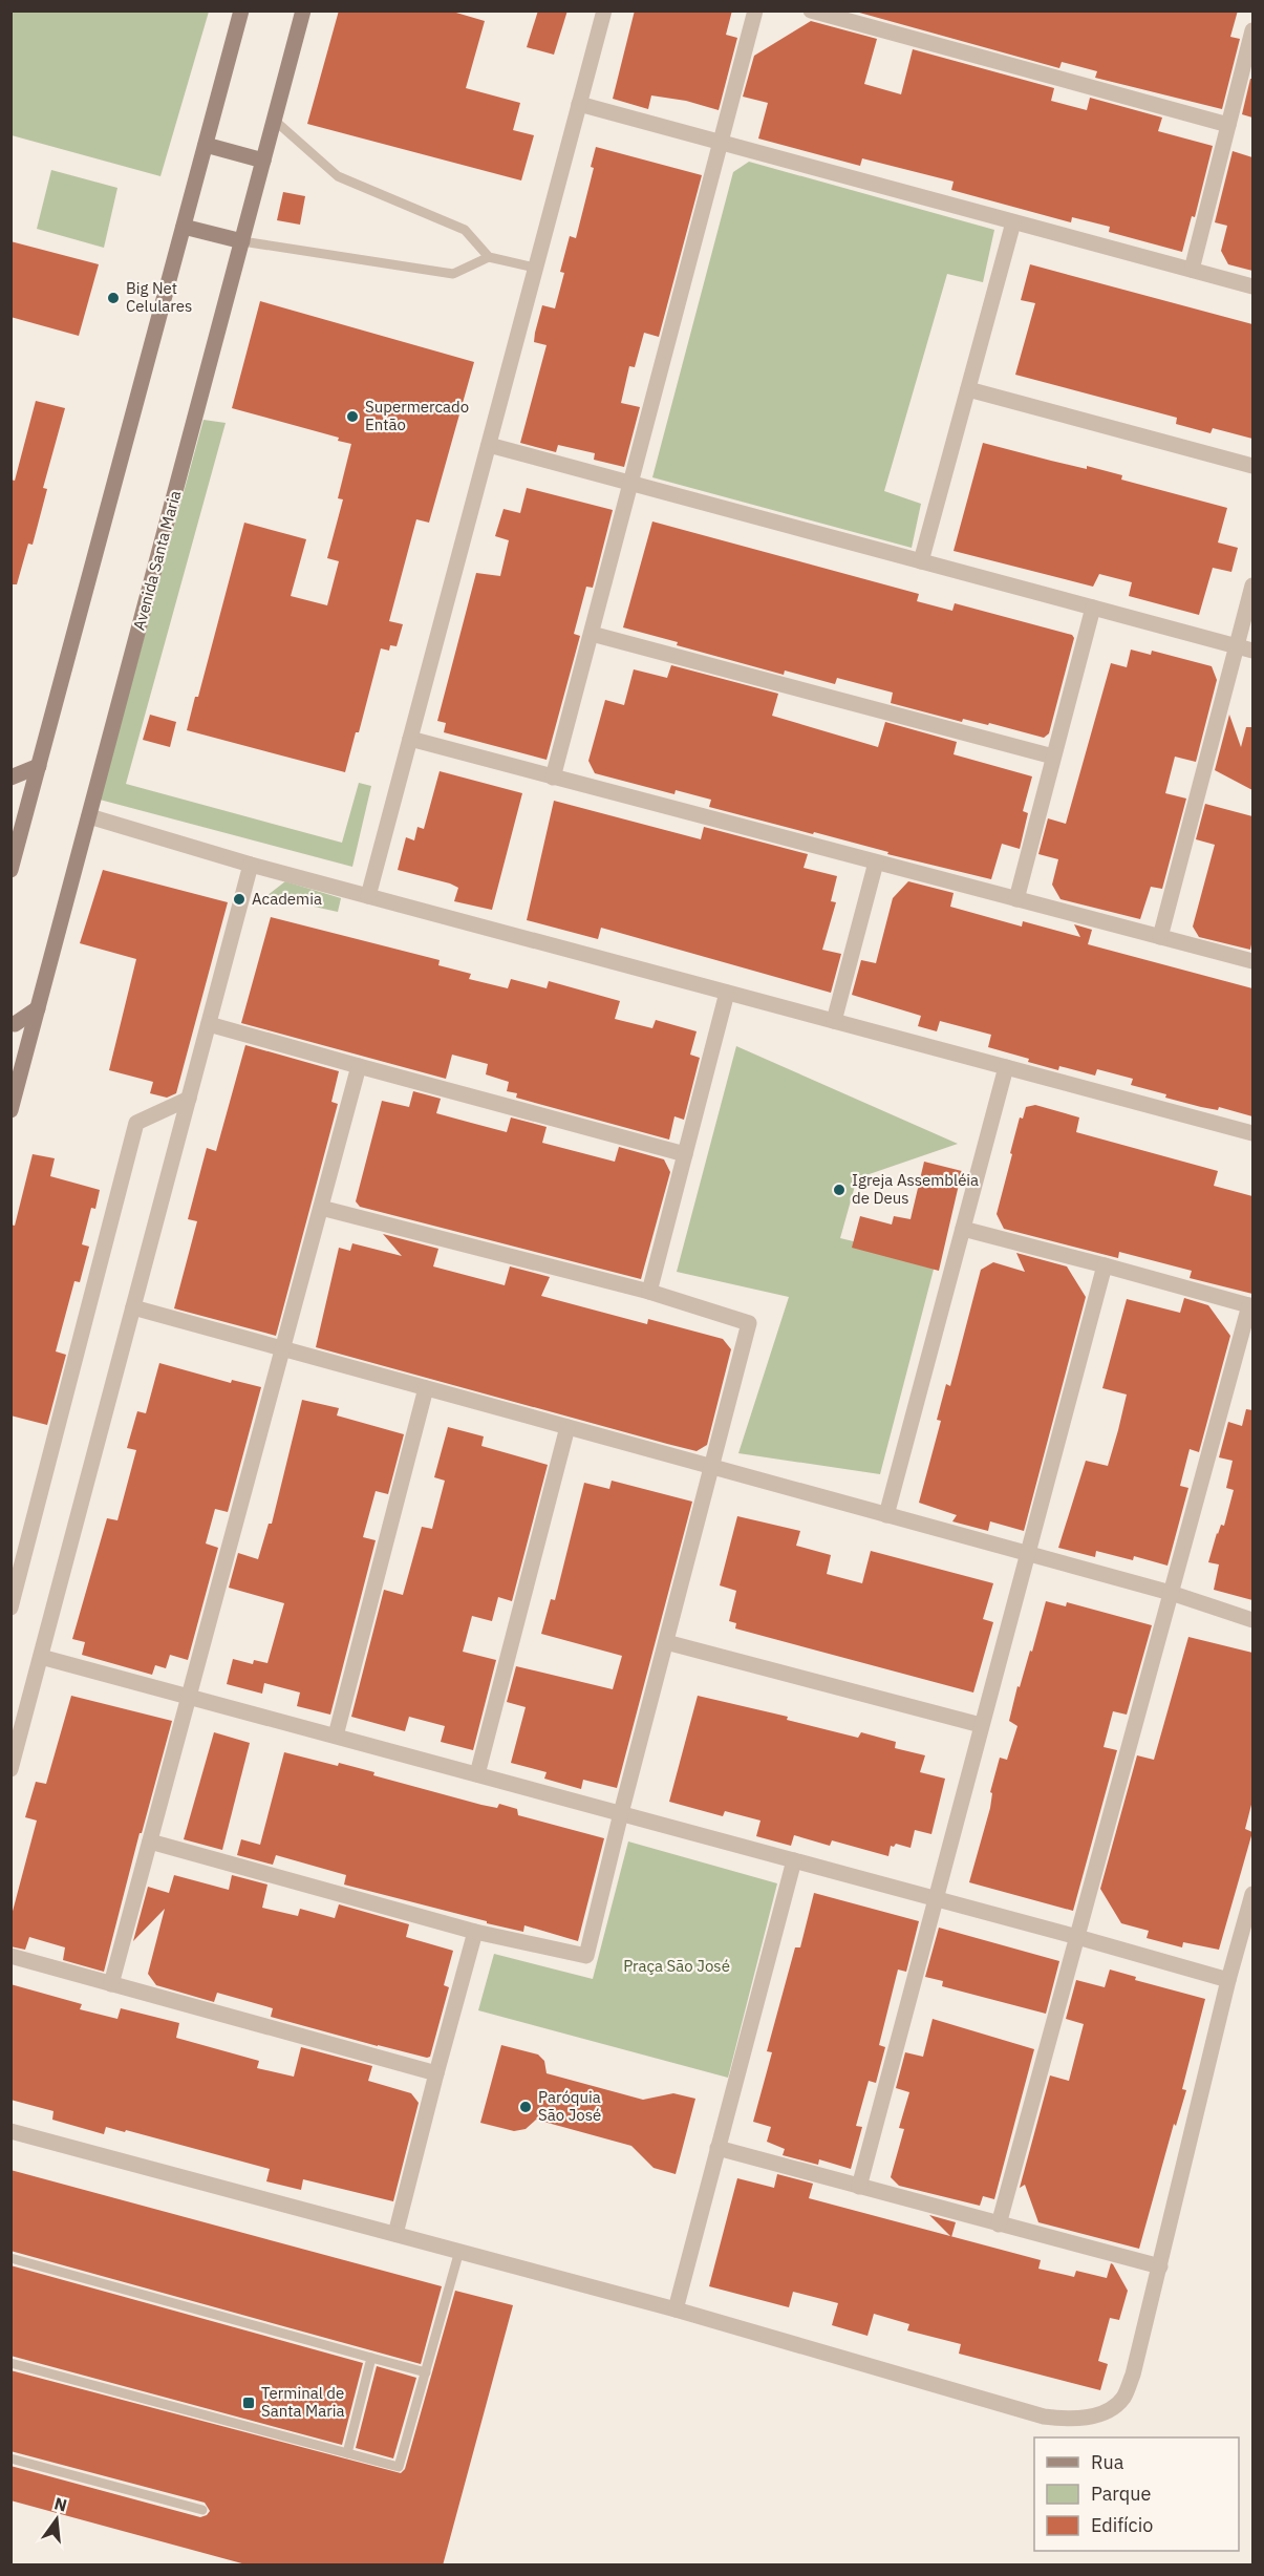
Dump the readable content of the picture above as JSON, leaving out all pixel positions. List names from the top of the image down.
{
  "streets": {
    "main road": ["Avenida Santa Maria"]
  },
  "parks": ["Praça São José"],
  "places": {
    "other": [
      "Big Net Celulares",
      "Supermercado Então",
      "Academia",
      "Igreja Assembléia de Deus",
      "Paróquia São José"
    ],
    "transit": ["Terminal de Santa Maria"]
  },
  "legend": ["Rua", "Parque", "Edifício"],
  "north": "top"
}
